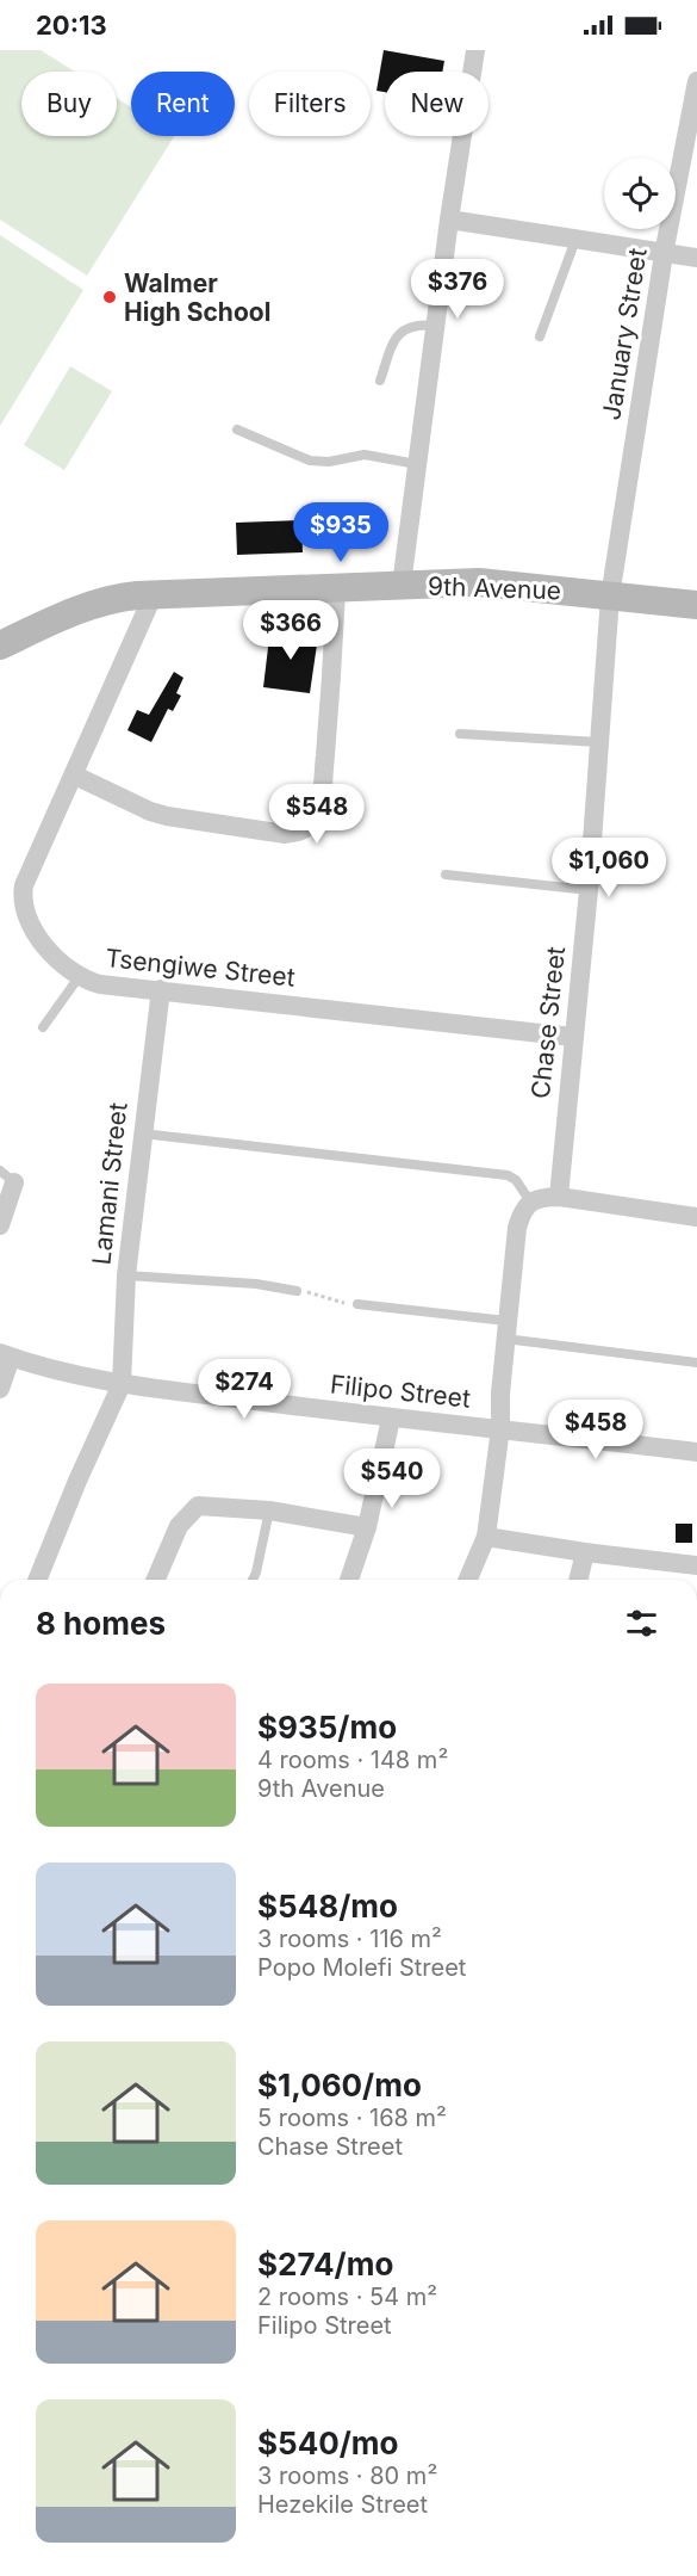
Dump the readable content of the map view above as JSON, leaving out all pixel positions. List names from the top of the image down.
{
  "streets": {
    "street": [
      "January Street",
      "9th Avenue",
      "Tsengiwe Street",
      "Chase Street",
      "Lamani Street",
      "Filipo Street"
    ]
  },
  "crossings": [
    ["January Street", "9th Avenue"],
    ["January Street", "Chase Street"],
    ["9th Avenue", "Tsengiwe Street"],
    ["9th Avenue", "Chase Street"],
    ["Tsengiwe Street", "Chase Street"],
    ["Tsengiwe Street", "Lamani Street"],
    ["Lamani Street", "Filipo Street"]
  ],
  "places": ["Walmer High School"],
  "page": {
    "status": "20:13",
    "chip": [
      "Buy",
      "Rent",
      "Filters",
      "New"
    ],
    "price": [
      "$376",
      "$935",
      "$366",
      "$548",
      "$1,060",
      "$274",
      "$458",
      "$540"
    ],
    "heading": "8 homes",
    "list": [
      {
        "name": "$935/mo",
        "note": "4 rooms · 148 m² · 9th Avenue"
      },
      {
        "name": "$548/mo",
        "note": "3 rooms · 116 m² · Popo Molefi Street"
      },
      {
        "name": "$1,060/mo",
        "note": "5 rooms · 168 m² · Chase Street"
      },
      {
        "name": "$274/mo",
        "note": "2 rooms · 54 m² · Filipo Street"
      },
      {
        "name": "$540/mo",
        "note": "3 rooms · 80 m² · Hezekile Street"
      }
    ]
  }
}
